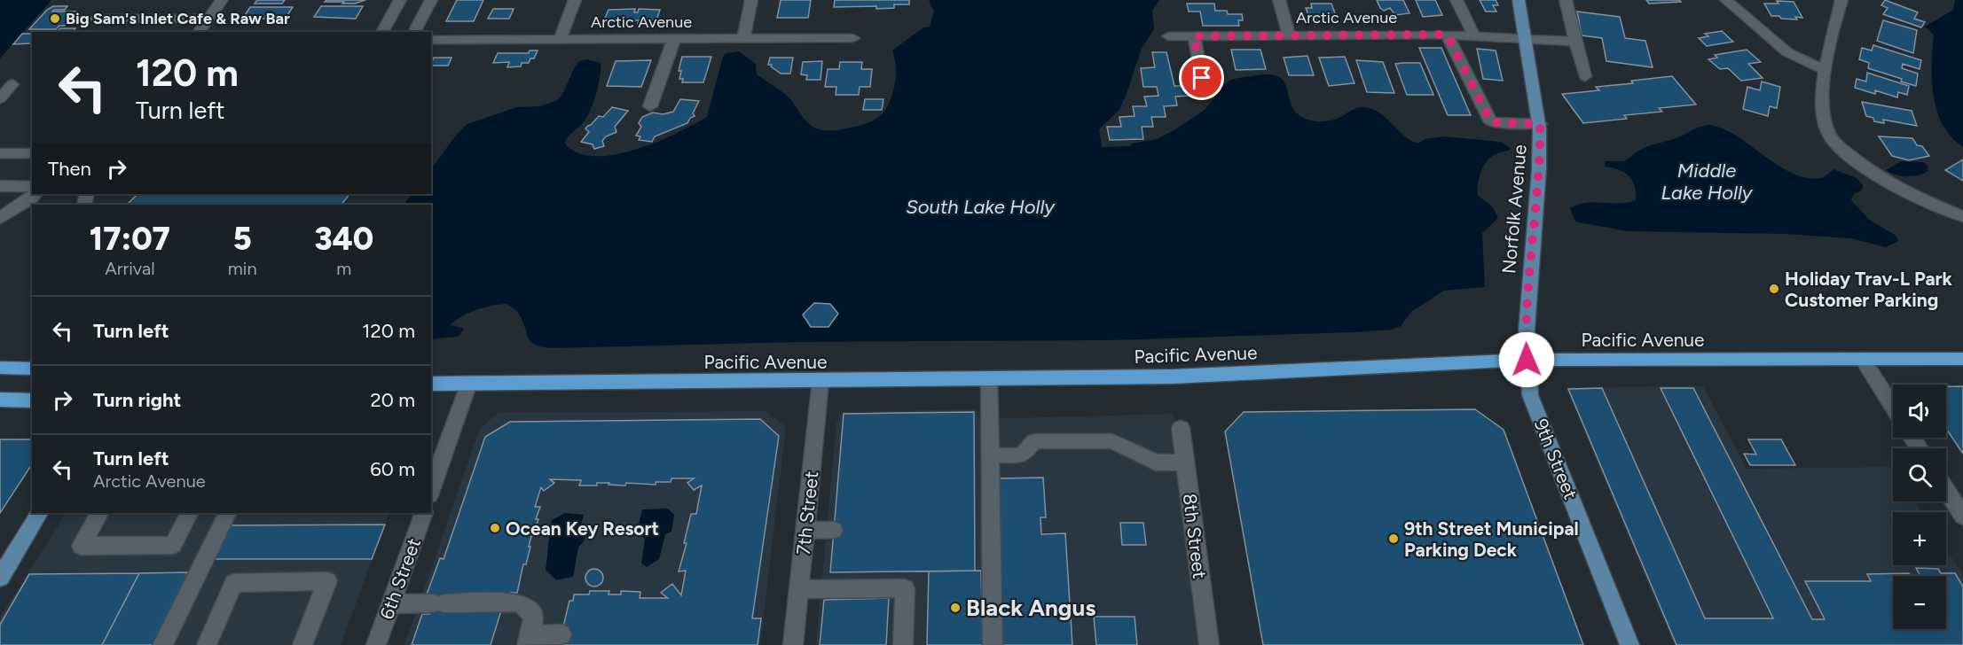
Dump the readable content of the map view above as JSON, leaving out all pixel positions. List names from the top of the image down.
{
  "streets": {
    "highway": ["Pacific Avenue"],
    "main road": ["Norfolk Avenue", "9th Street"],
    "street": [
      "Arctic Avenue",
      "7th Street",
      "8th Street",
      "6th Street"
    ]
  },
  "crossings": [
    ["Arctic Avenue", "Norfolk Avenue"],
    ["Norfolk Avenue", "Pacific Avenue"],
    ["Norfolk Avenue", "9th Street"],
    ["Pacific Avenue", "9th Street"],
    ["Pacific Avenue", "7th Street"]
  ],
  "water": ["Middle Lake Holly", "South Lake Holly"],
  "places": [
    "Big Sam's Inlet Cafe & Raw Bar",
    "Holiday Trav-L Park Customer Parking",
    "Ocean Key Resort",
    "9th Street Municipal Parking Deck",
    "Black Angus"
  ],
  "page": {
    "turn": ["120 m", "Turn left"],
    "then": "Then",
    "eta": [
      "17:07",
      "Arrival",
      "5",
      "min",
      "340",
      "m"
    ],
    "list": [
      {
        "name": "Turn left",
        "value": "120 m"
      },
      {
        "name": "Turn right",
        "value": "20 m"
      },
      {
        "name": "Turn left",
        "note": "Arctic Avenue",
        "value": "60 m"
      }
    ],
    "map_buttons": ["+", "−"]
  }
}
